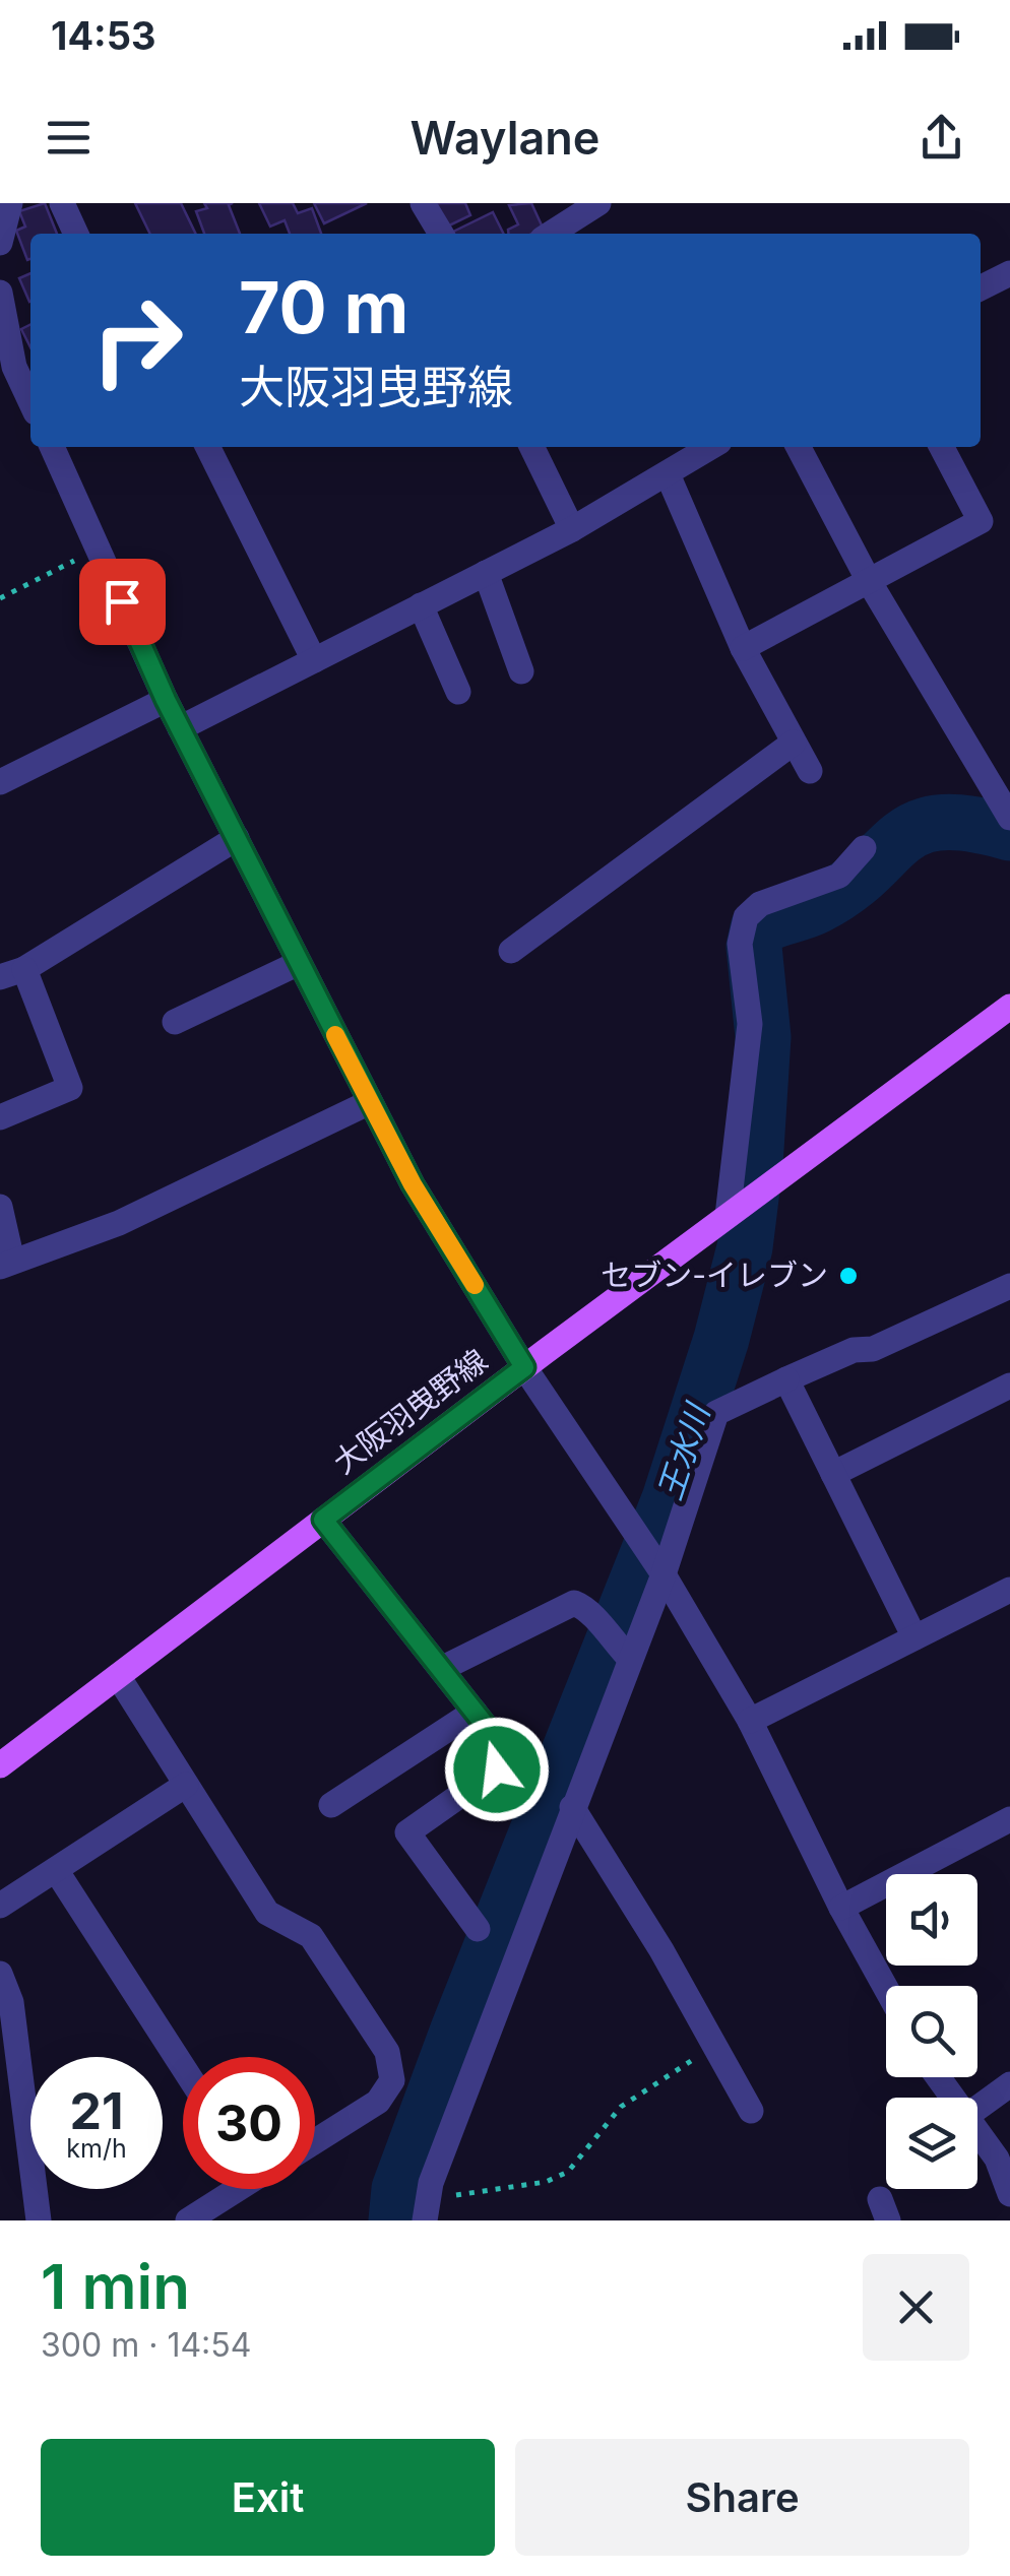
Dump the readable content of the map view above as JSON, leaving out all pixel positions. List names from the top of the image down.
{
  "streets": {
    "main road": ["大阪羽曳野線"]
  },
  "water": ["王水川"],
  "places": ["セブン-イレブン"],
  "page": {
    "status": "14:53",
    "header": "Waylane",
    "turn": ["70 m", "大阪羽曳野線"],
    "speed": "21 km/h",
    "limit": "30",
    "heading": ["1 min", "300 m · 14:54"],
    "buttons": ["Exit", "Share"]
  }
}
